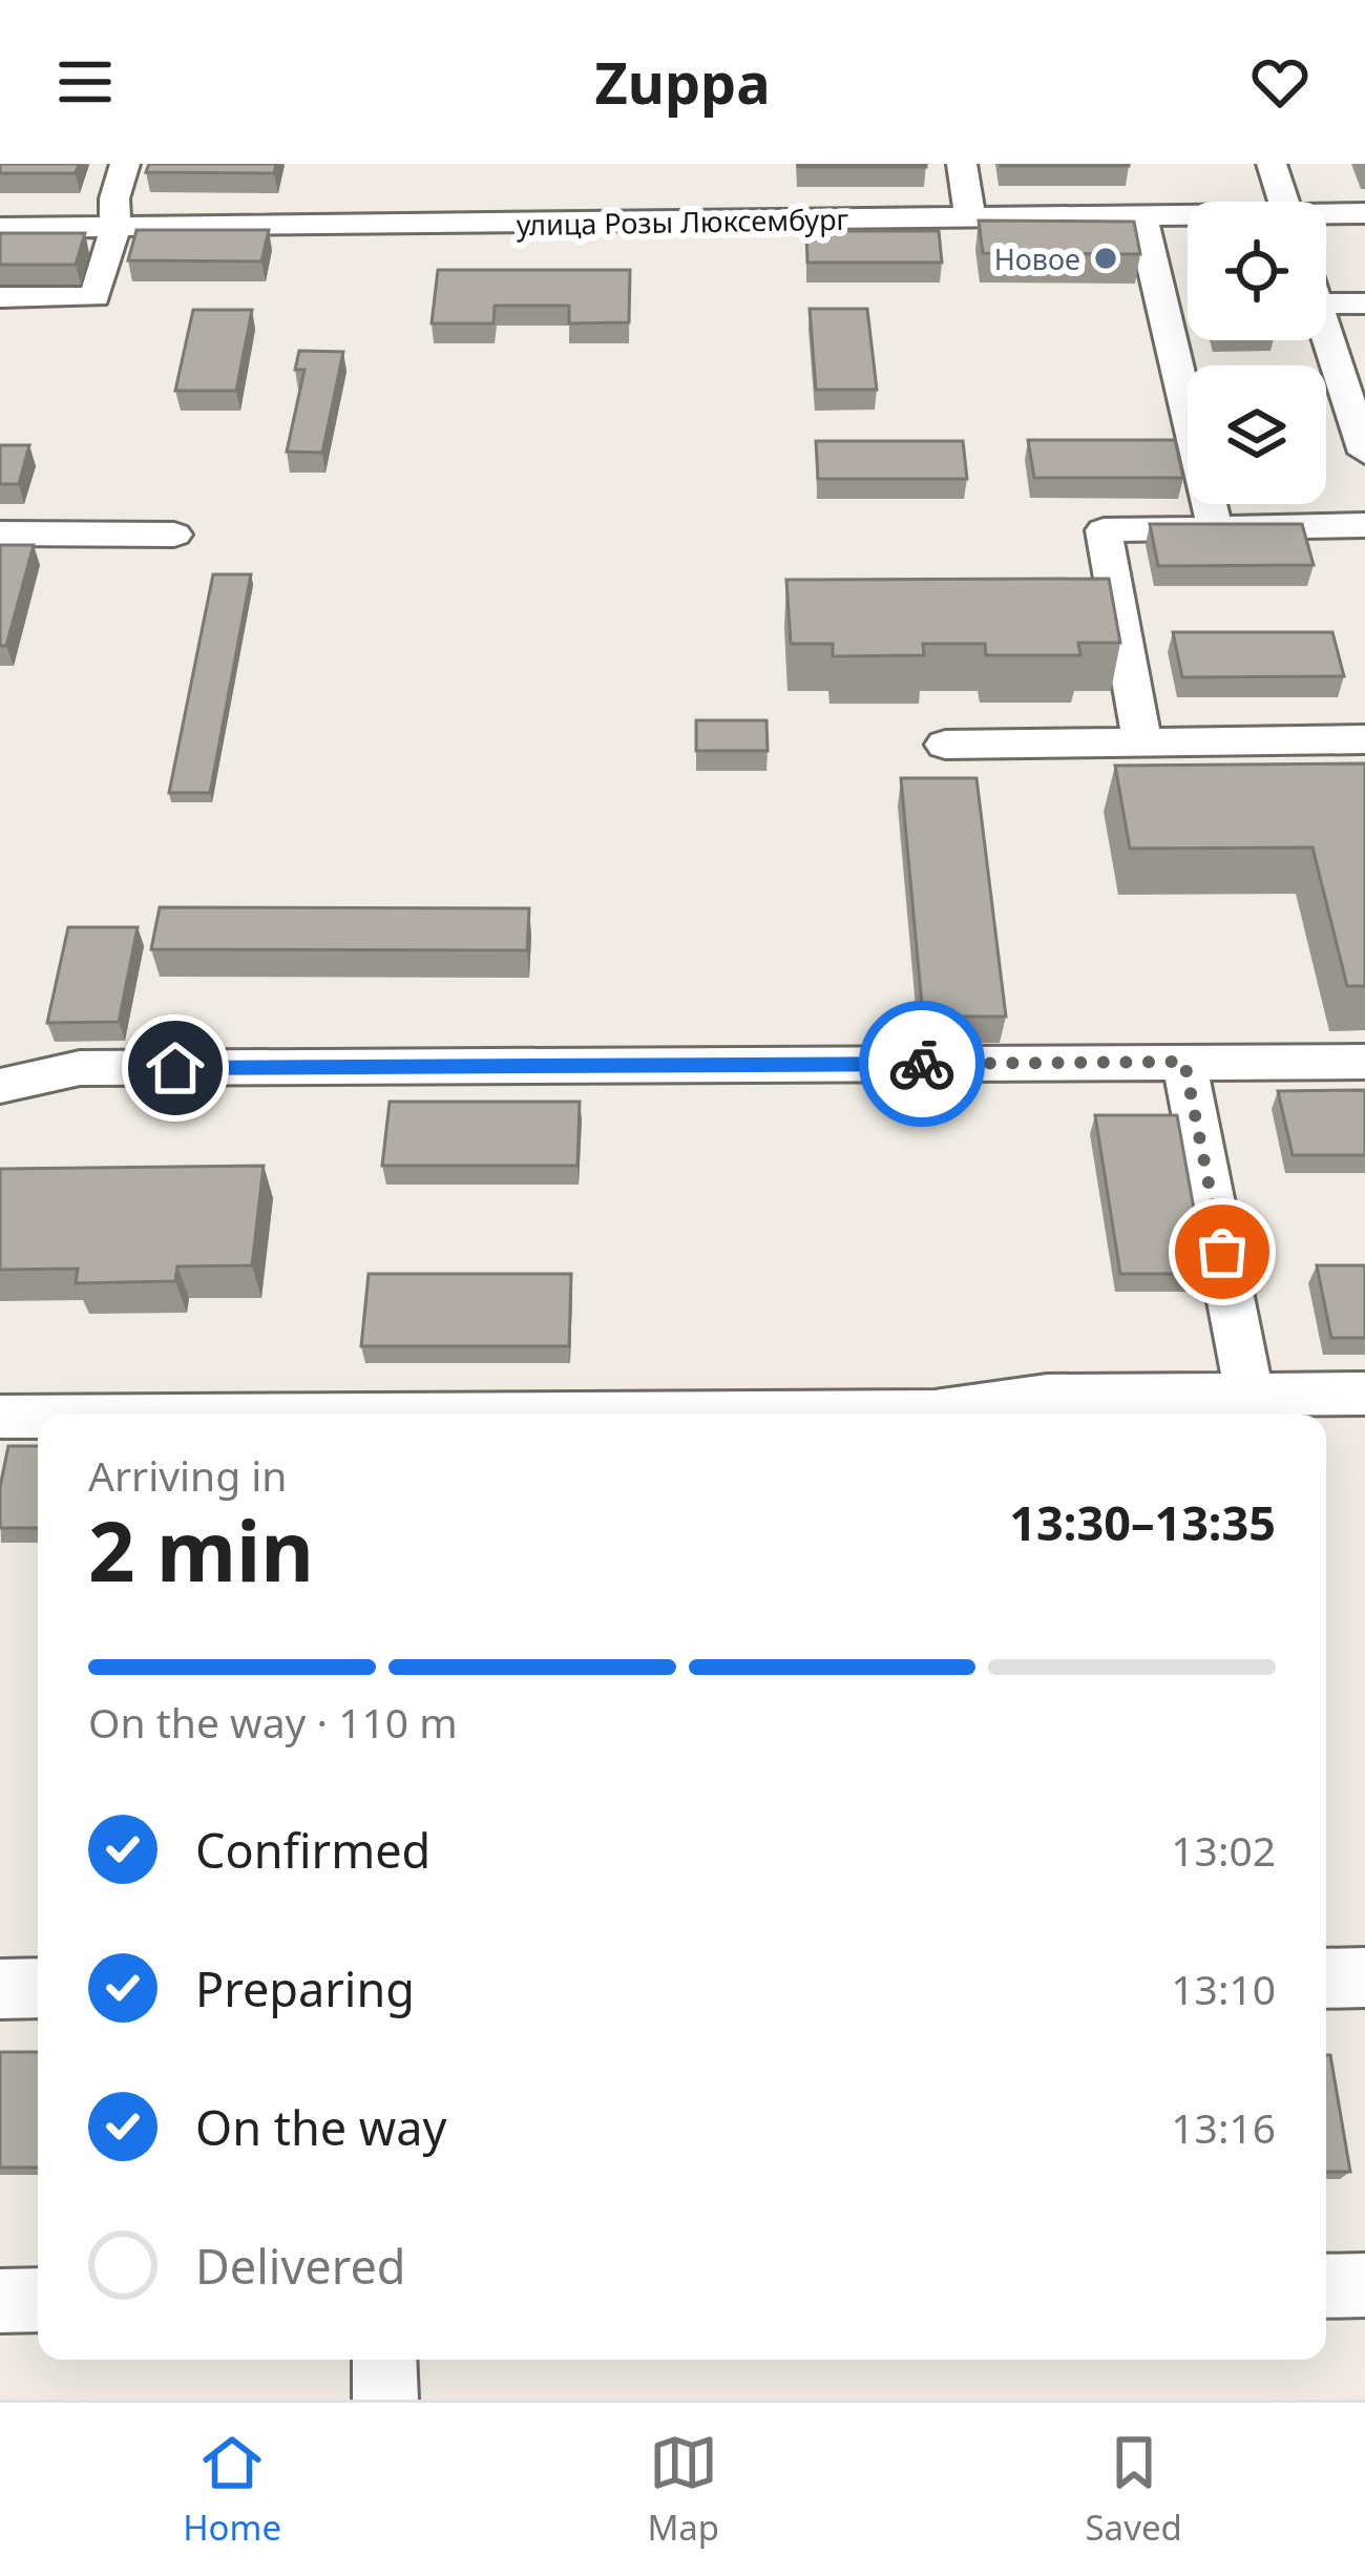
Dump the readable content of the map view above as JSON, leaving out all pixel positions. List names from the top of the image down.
{
  "streets": {
    "street": ["улица Розы Люксембург"]
  },
  "places": ["Новое"],
  "page": {
    "header": "Zuppa",
    "heading": ["2 min", "Arriving in", "13:30–13:35"],
    "bar": "On the way · 110 m",
    "list": [
      ["Confirmed", "13:02"],
      ["Preparing", "13:10"],
      ["On the way", "13:16"],
      "Delivered"
    ],
    "tabs": ["Home", "Map", "Saved"]
  }
}
